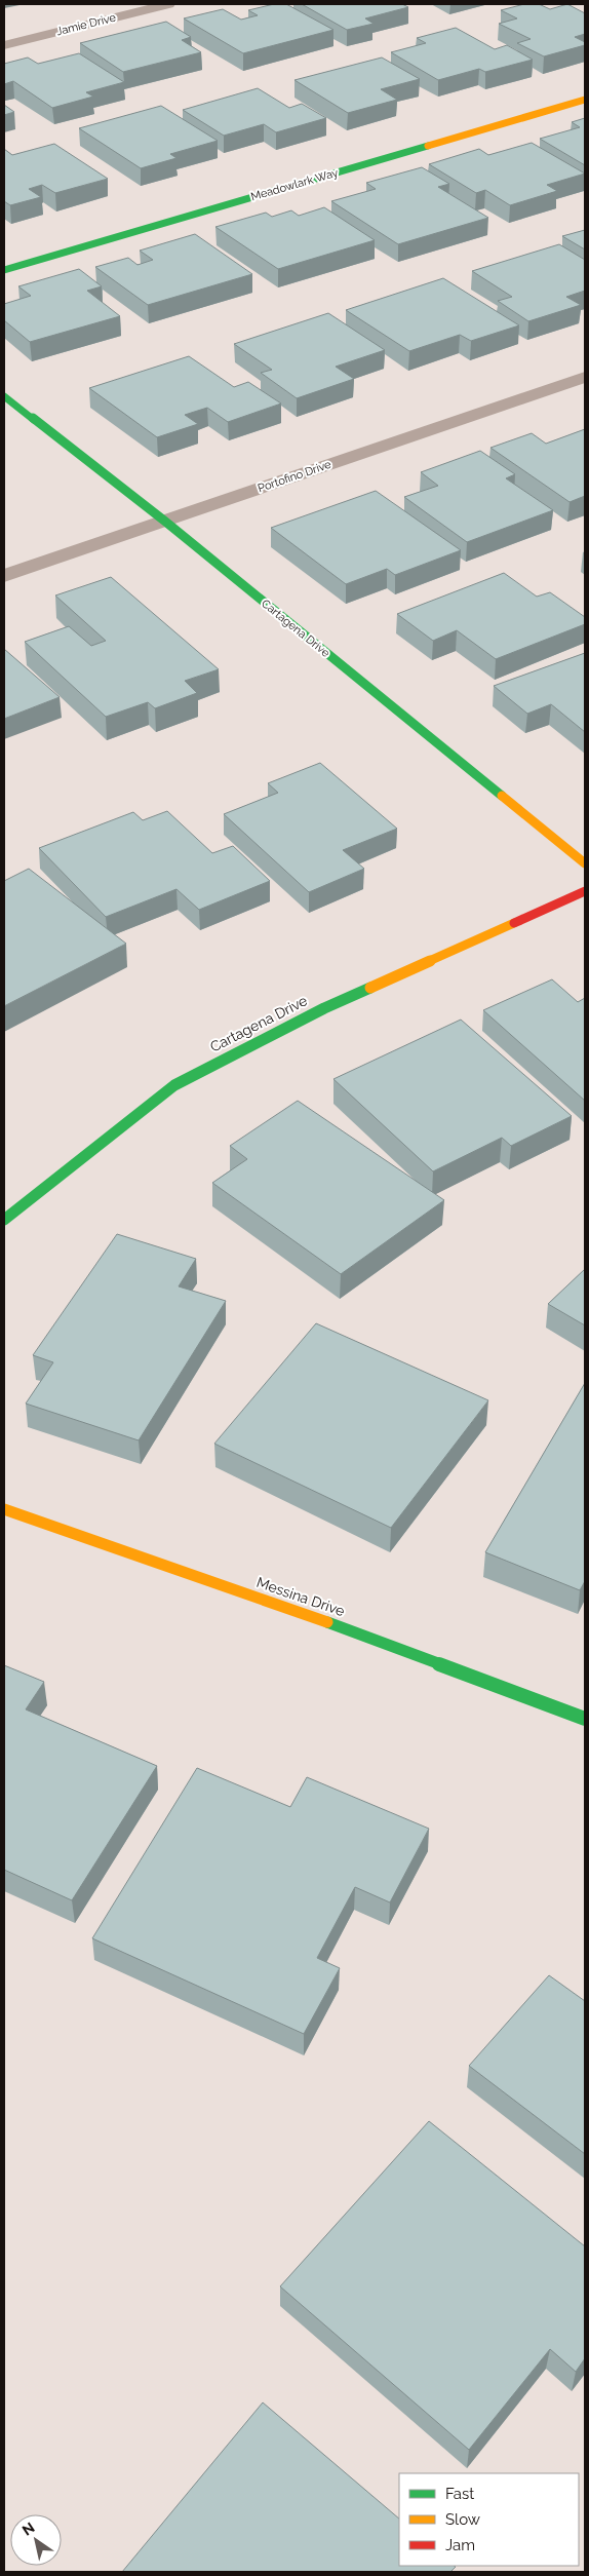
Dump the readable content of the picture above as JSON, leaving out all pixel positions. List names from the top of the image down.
{
  "streets": {
    "street": [
      "Jamie Drive",
      "Meadowlark Way",
      "Portofino Drive",
      "Cartagena Drive",
      "Messina Drive"
    ]
  },
  "crossings": [
    ["Portofino Drive", "Cartagena Drive"]
  ],
  "legend": ["Fast", "Slow", "Jam"],
  "north": "top left"
}
